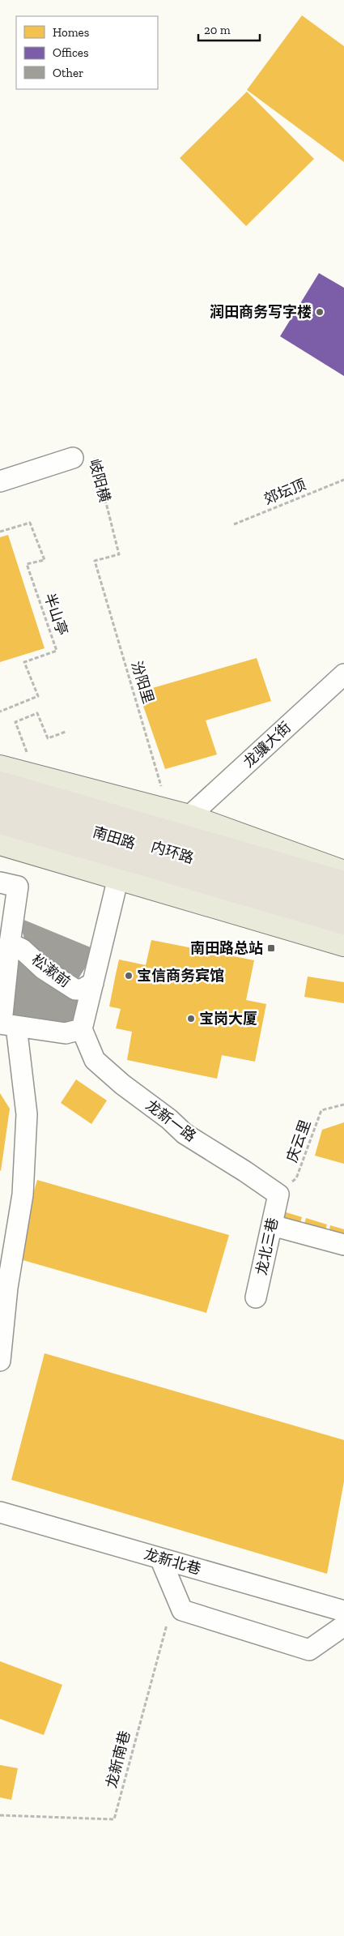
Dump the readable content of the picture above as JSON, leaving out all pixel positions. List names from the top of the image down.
{
  "streets": {
    "highway": ["内环路"],
    "street": [
      "岐阳横",
      "龙骧大街",
      "松漱前",
      "龙新一路",
      "龙北三巷",
      "龙新北巷"
    ],
    "path": [
      "郊坛顶",
      "半山亭",
      "汾阳里",
      "庆云里",
      "龙新南巷"
    ]
  },
  "crossings": [
    ["岐阳横", "汾阳里"],
    ["龙新一路", "庆云里"],
    ["龙新一路", "龙北三巷"],
    ["庆云里", "龙北三巷"]
  ],
  "places": {
    "other": ["润田商务写字楼", "宝信商务宾馆", "宝岗大厦"],
    "transit": ["南田路总站"]
  },
  "legend": ["Homes", "Offices", "Other"],
  "scale_bar": "20 m"
}
